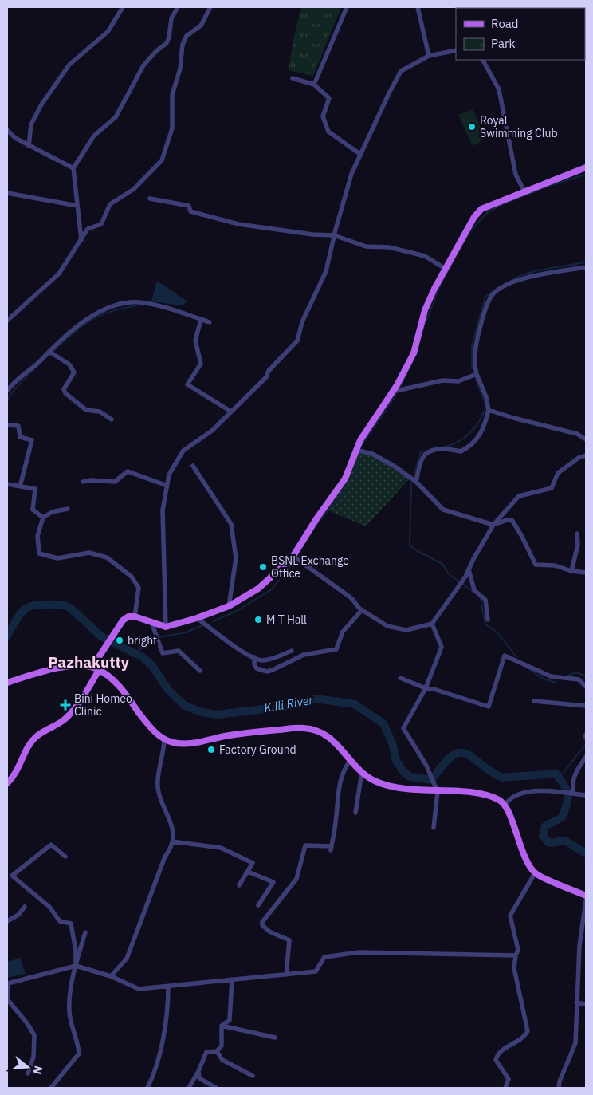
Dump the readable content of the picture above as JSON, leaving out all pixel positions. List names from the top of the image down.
{
  "districts": ["Pazhakutty"],
  "water": ["Killi River"],
  "places": {
    "other": [
      "Royal Swimming Club",
      "BSNL Exchange Office",
      "M T Hall",
      "bright",
      "Factory Ground"
    ],
    "health": ["Bini Homeo Clinic"]
  },
  "legend": ["Road", "Park"],
  "north": "right"
}
